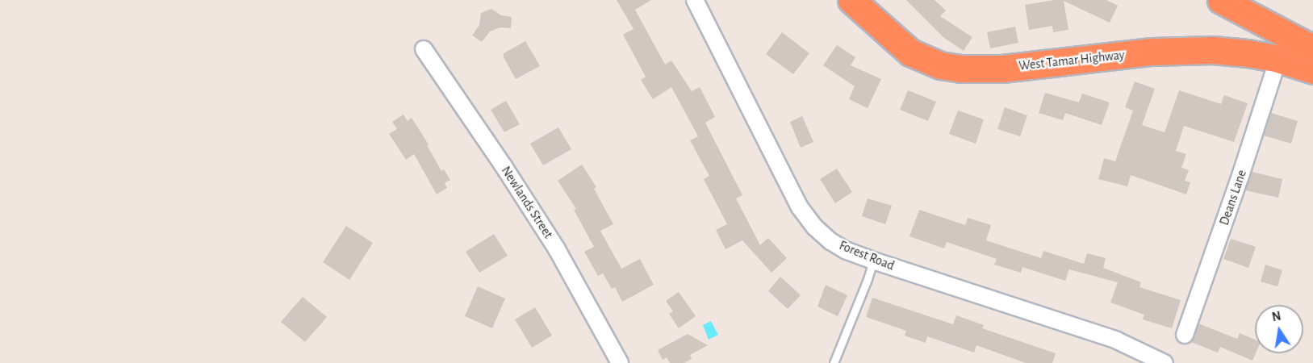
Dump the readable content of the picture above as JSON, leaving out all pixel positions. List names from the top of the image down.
{
  "streets": {
    "highway": ["West Tamar Highway"],
    "street": ["Deans Lane", "Newlands Street", "Forest Road"]
  },
  "crossings": [
    ["West Tamar Highway", "Deans Lane"]
  ],
  "north": "top"
}
